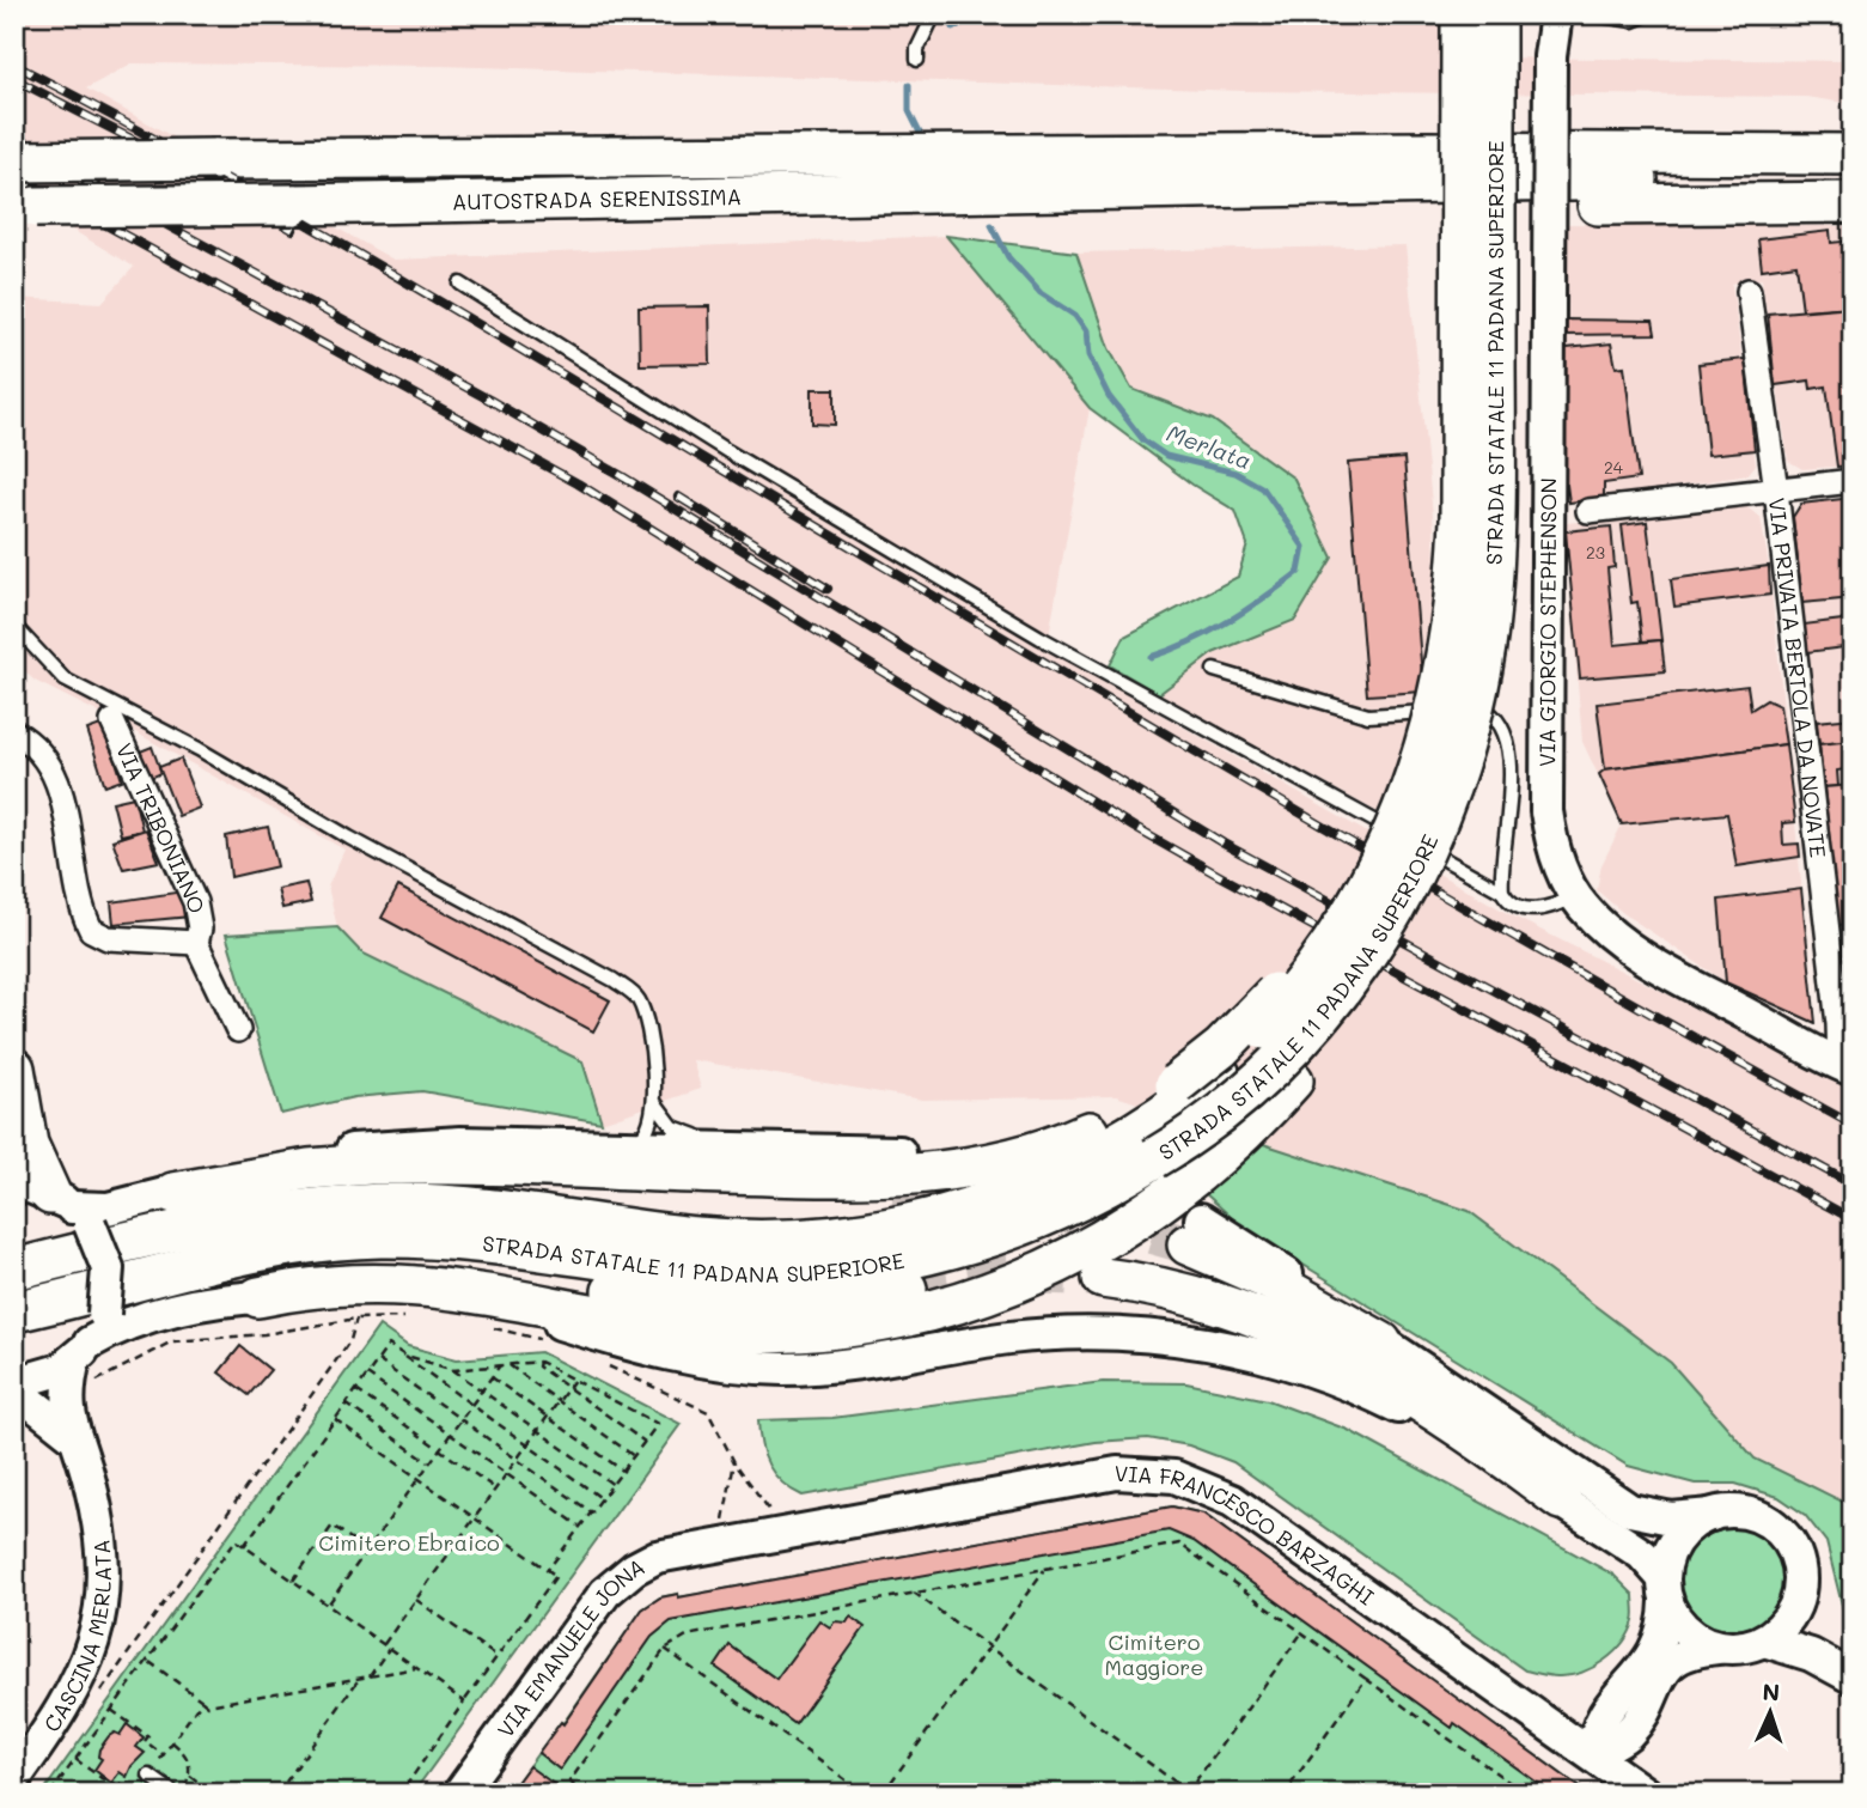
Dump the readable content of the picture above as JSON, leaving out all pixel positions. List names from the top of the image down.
{
  "streets": {
    "highway": ["AUTOSTRADA SERENISSIMA", "STRADA STATALE 11 PADANA SUPERIORE"],
    "street": [
      "VIA GIORGIO STEPHENSON",
      "VIA PRIVATA BERTOLA DA NOVATE",
      "VIA TRIBONIANO",
      "VIA FRANCESCO BARZAGHI",
      "CASCINA MERLATA",
      "VIA EMANUELE JONA"
    ]
  },
  "crossings": [
    ["VIA GIORGIO STEPHENSON", "VIA PRIVATA BERTOLA DA NOVATE"],
    ["VIA FRANCESCO BARZAGHI", "VIA EMANUELE JONA"]
  ],
  "water": ["Merlata"],
  "parks": ["Cimitero Ebraico", "Cimitero Maggiore"],
  "house_numbers": ["24", "23"],
  "north": "top"
}
